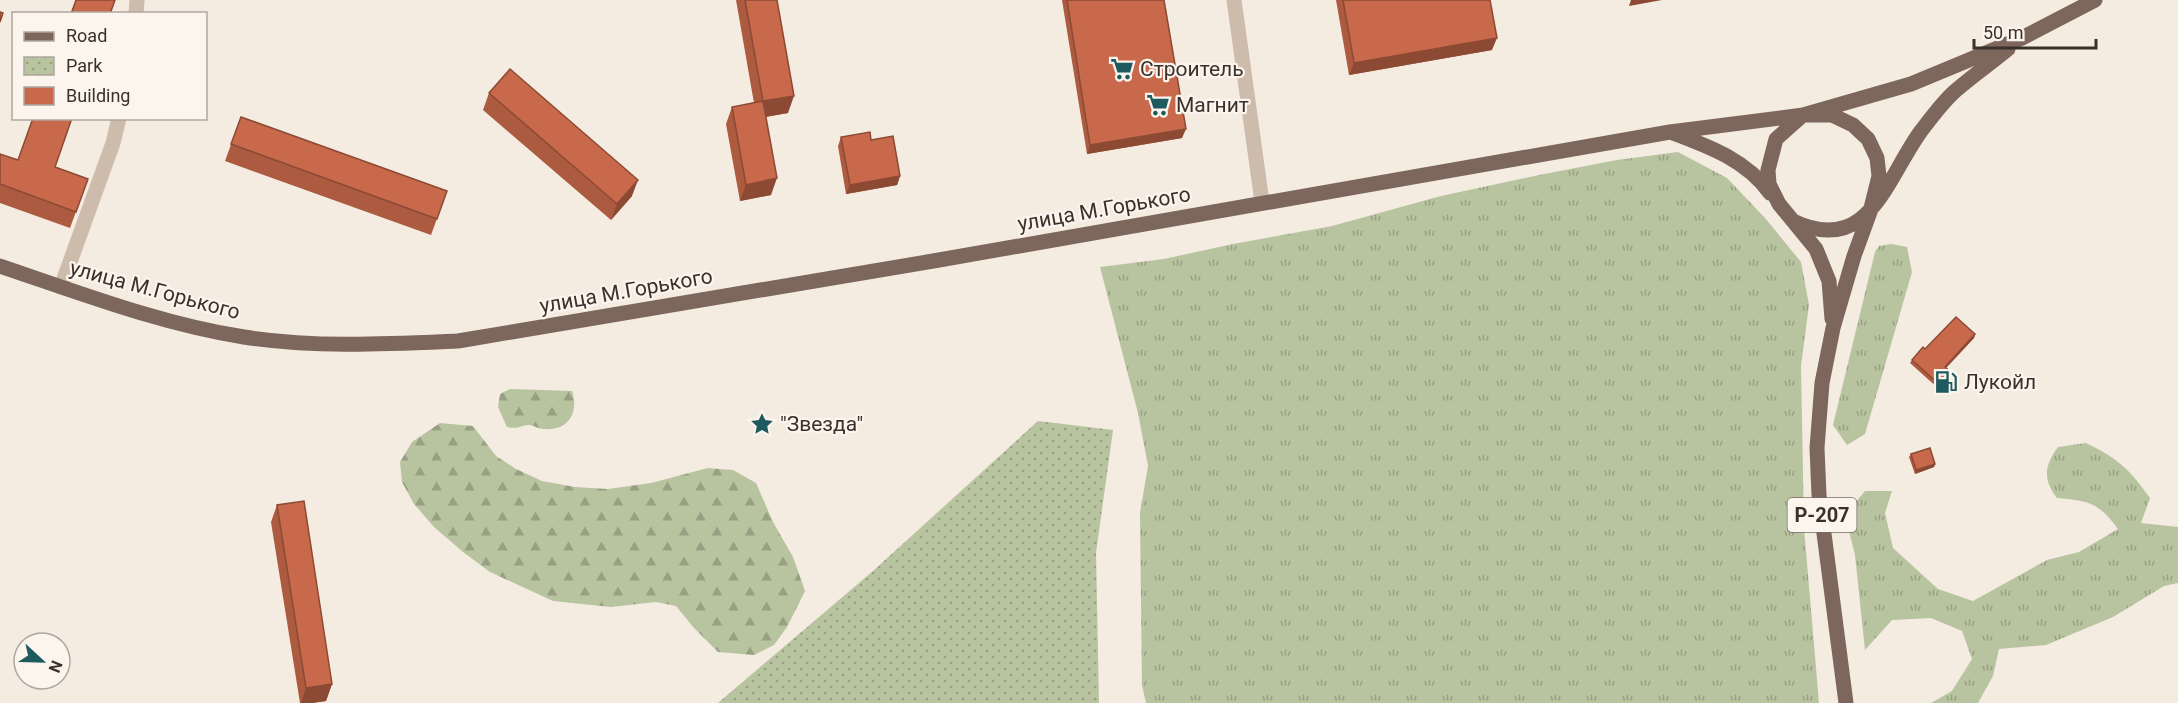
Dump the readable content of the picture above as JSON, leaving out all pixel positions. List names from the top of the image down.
{
  "streets": {
    "main road": ["улица М.Горького", "Р-207"]
  },
  "crossings": [
    ["улица М.Горького", "Р-207"]
  ],
  "places": {
    "supermarket": ["Строитель", "Магнит"],
    "fuel station": ["Лукойл"],
    "place": ["\"Звезда\""]
  },
  "legend": ["Road", "Park", "Building"],
  "scale_bar": "50 m",
  "north": "right"
}
